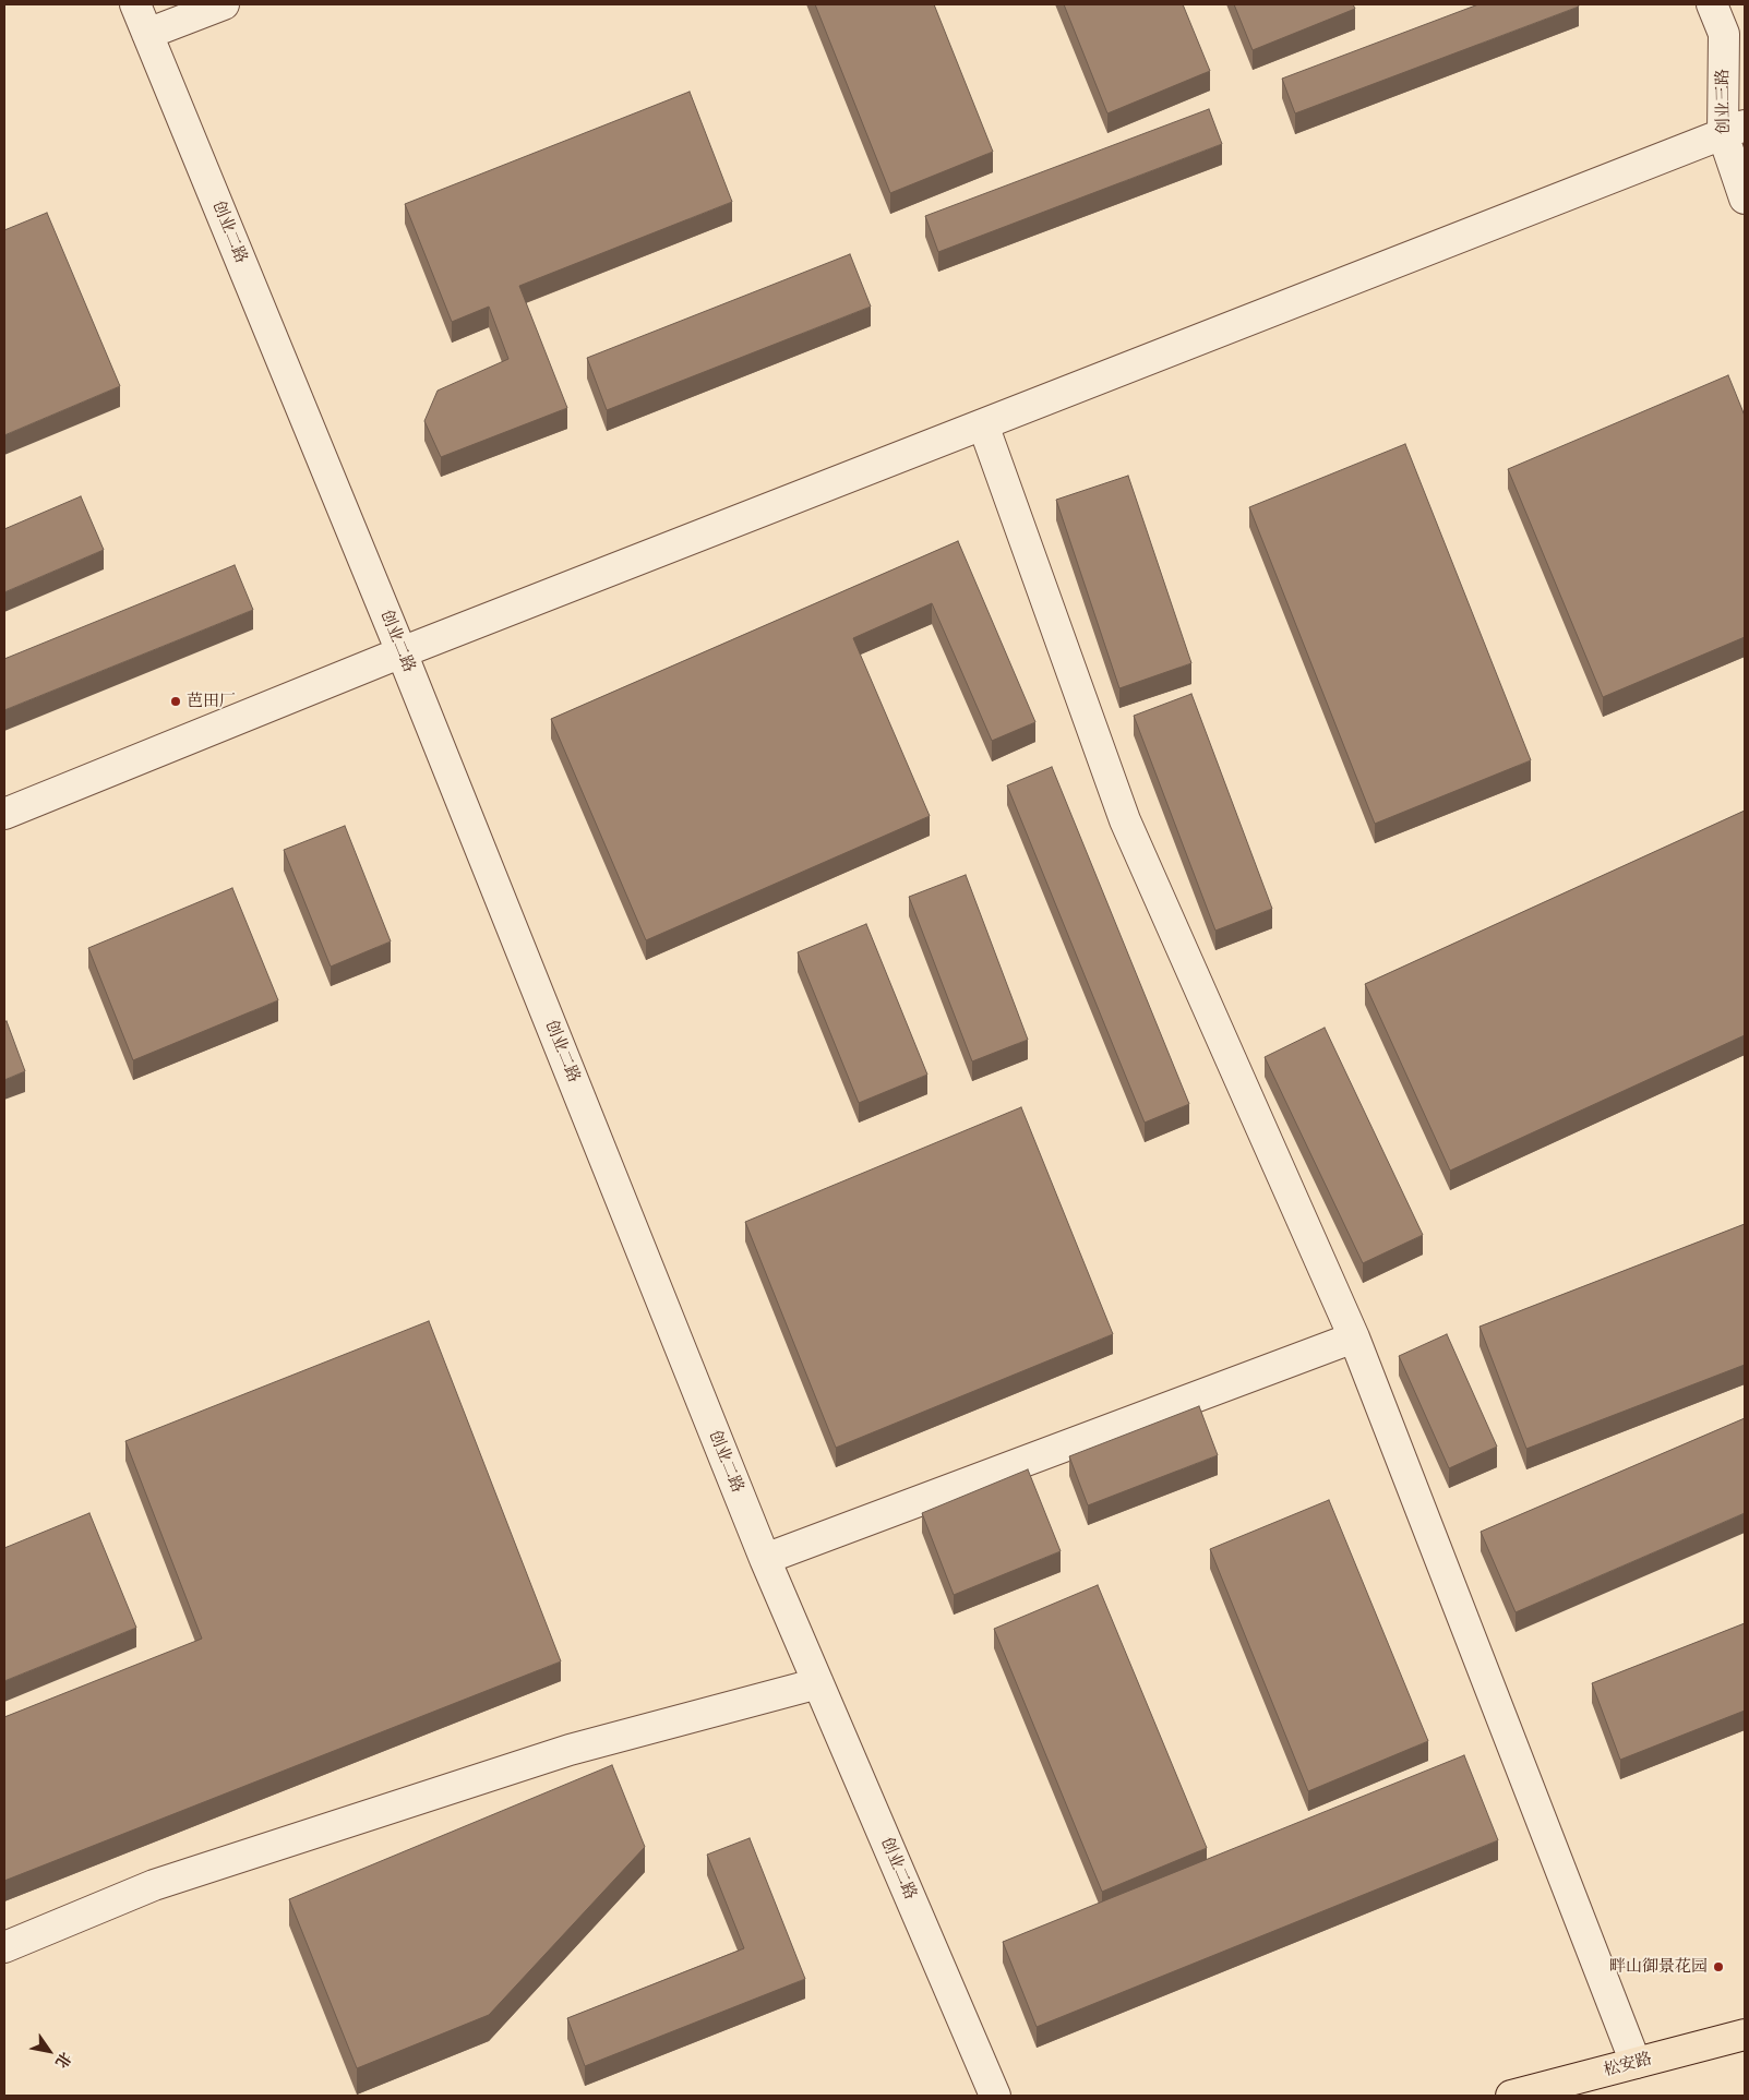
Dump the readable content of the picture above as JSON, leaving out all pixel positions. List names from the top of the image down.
{
  "streets": {
    "main road": ["松安路"],
    "street": ["创业三路", "创业二路"]
  },
  "places": ["芭田厂", "畔山御景花园"],
  "north": "bottom right"
}
